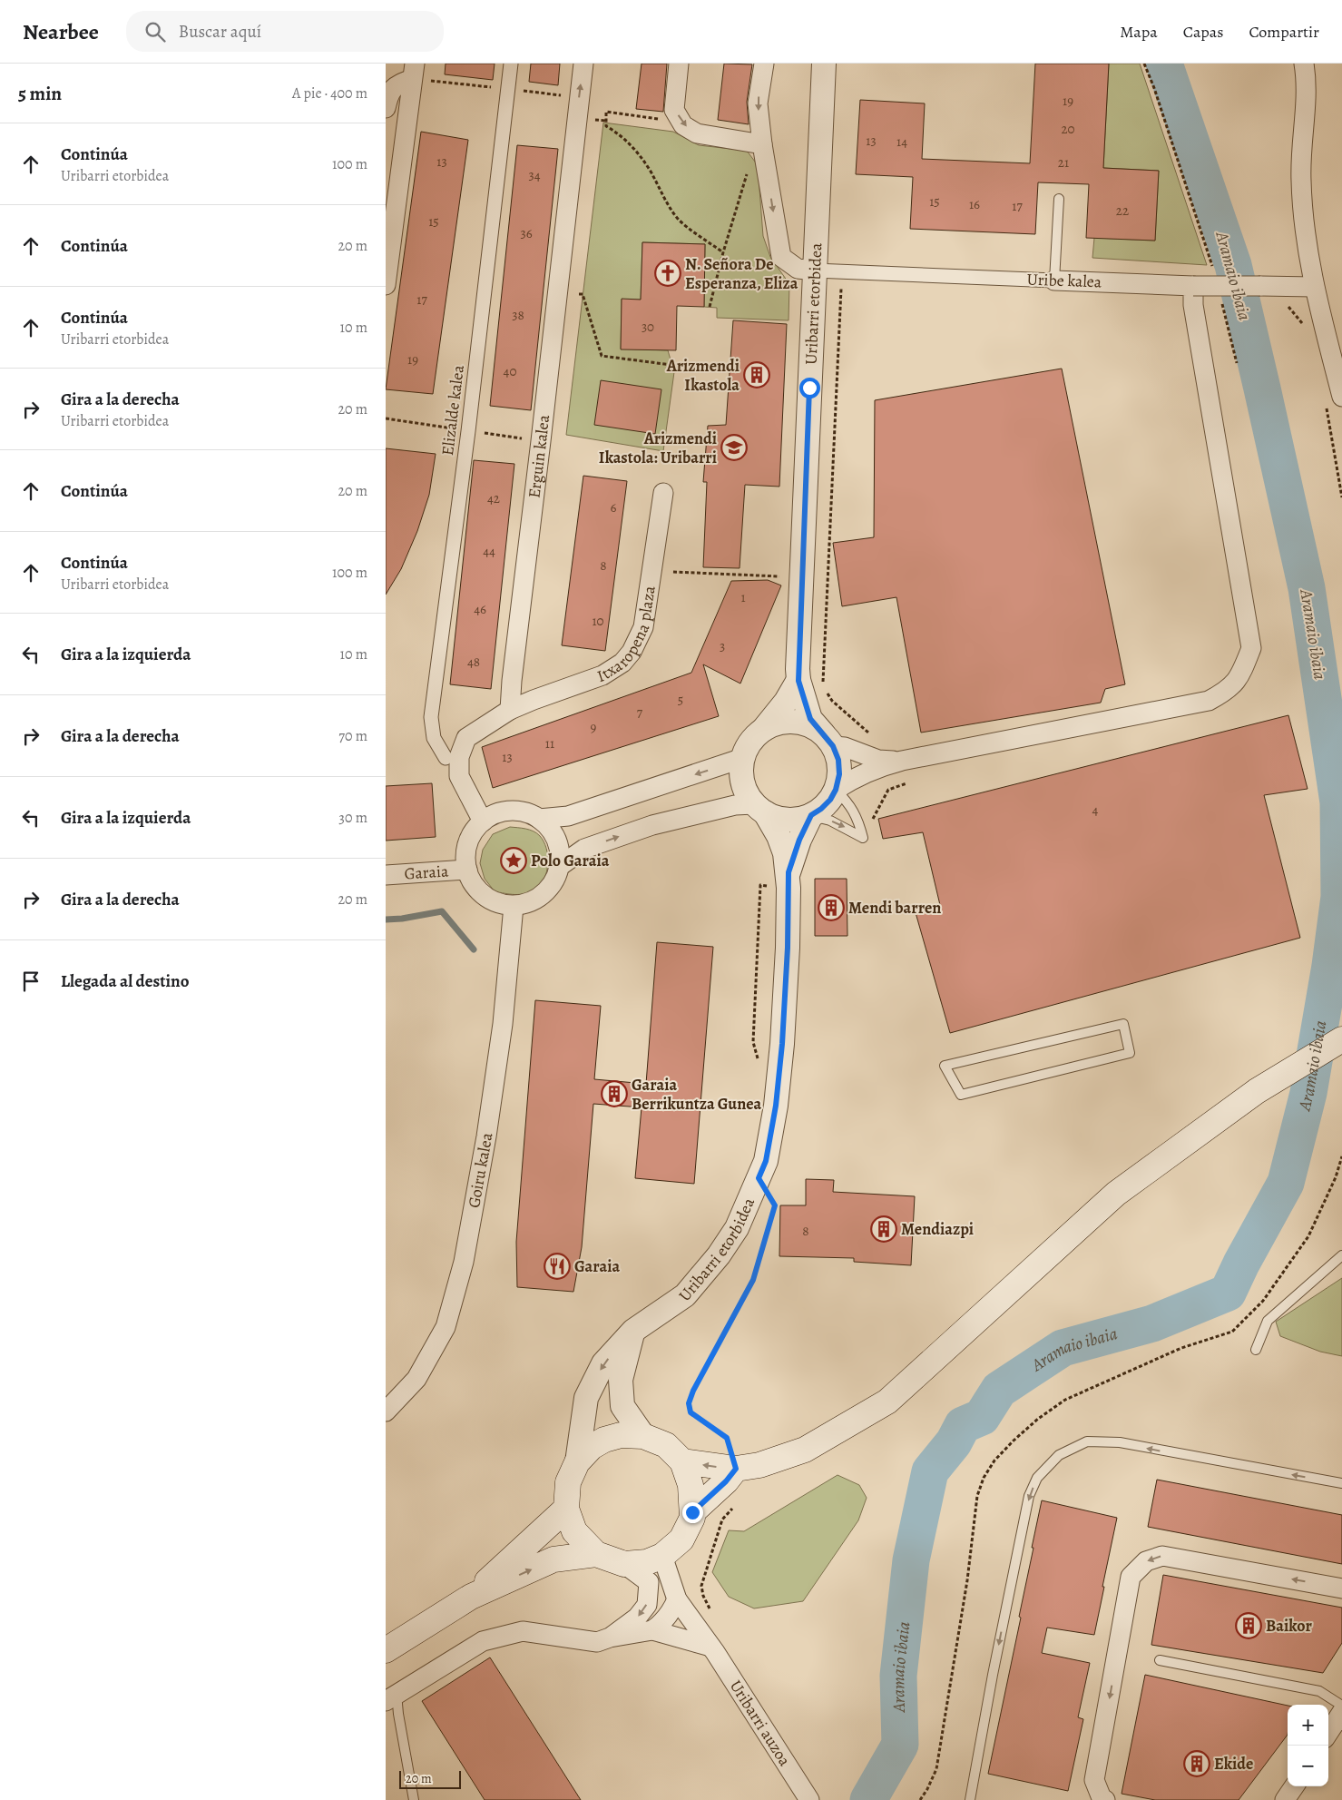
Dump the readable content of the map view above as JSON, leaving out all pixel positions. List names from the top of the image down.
{
  "streets": {
    "street": [
      "Uribe kalea",
      "Uribarri etorbidea",
      "Elizalde kalea",
      "Erguin kalea",
      "Itxaropena plaza",
      "Garaia",
      "Goiru kalea",
      "Uribarri auzoa"
    ]
  },
  "crossings": [
    ["Uribe kalea", "Uribarri etorbidea"],
    ["Erguin kalea", "Itxaropena plaza"],
    ["Garaia", "Goiru kalea"]
  ],
  "water": ["Aramaio ibaia"],
  "places": {
    "church": ["N. Señora De Esperanza, Eliza"],
    "building": [
      "Arizmendi Ikastola",
      "Mendi barren",
      "Garaia Berrikuntza Gunea",
      "Mendiazpi",
      "Baikor",
      "Ekide"
    ],
    "school or university": ["Arizmendi Ikastola: Uribarri"],
    "place": ["Polo Garaia"],
    "restaurant": ["Garaia"]
  },
  "house_numbers": [
    "19",
    "20",
    "13",
    "14",
    "13",
    "21",
    "34",
    "15",
    "16",
    "17",
    "22",
    "15",
    "36",
    "17",
    "38",
    "30",
    "19",
    "40",
    "42",
    "6",
    "44",
    "8",
    "1",
    "46",
    "10",
    "3",
    "48",
    "5",
    "7",
    "9",
    "11",
    "13",
    "4",
    "8"
  ],
  "scale_bar": "20 m",
  "page": {
    "header": "Nearbee",
    "search": "Buscar aquí",
    "nav": ["Mapa", "Capas", "Compartir"],
    "heading": ["5 min", "A pie · 400 m"],
    "list": [
      ["Continúa", "Uribarri etorbidea", "100 m"],
      ["Continúa", "20 m"],
      ["Continúa", "Uribarri etorbidea", "10 m"],
      ["Gira a la derecha", "Uribarri etorbidea", "20 m"],
      ["Continúa", "20 m"],
      ["Continúa", "Uribarri etorbidea", "100 m"],
      ["Gira a la izquierda", "10 m"],
      ["Gira a la derecha", "70 m"],
      ["Gira a la izquierda", "30 m"],
      ["Gira a la derecha", "20 m"],
      "Llegada al destino"
    ],
    "map_buttons": ["+", "−"],
    "scale": "20 m"
  }
}
